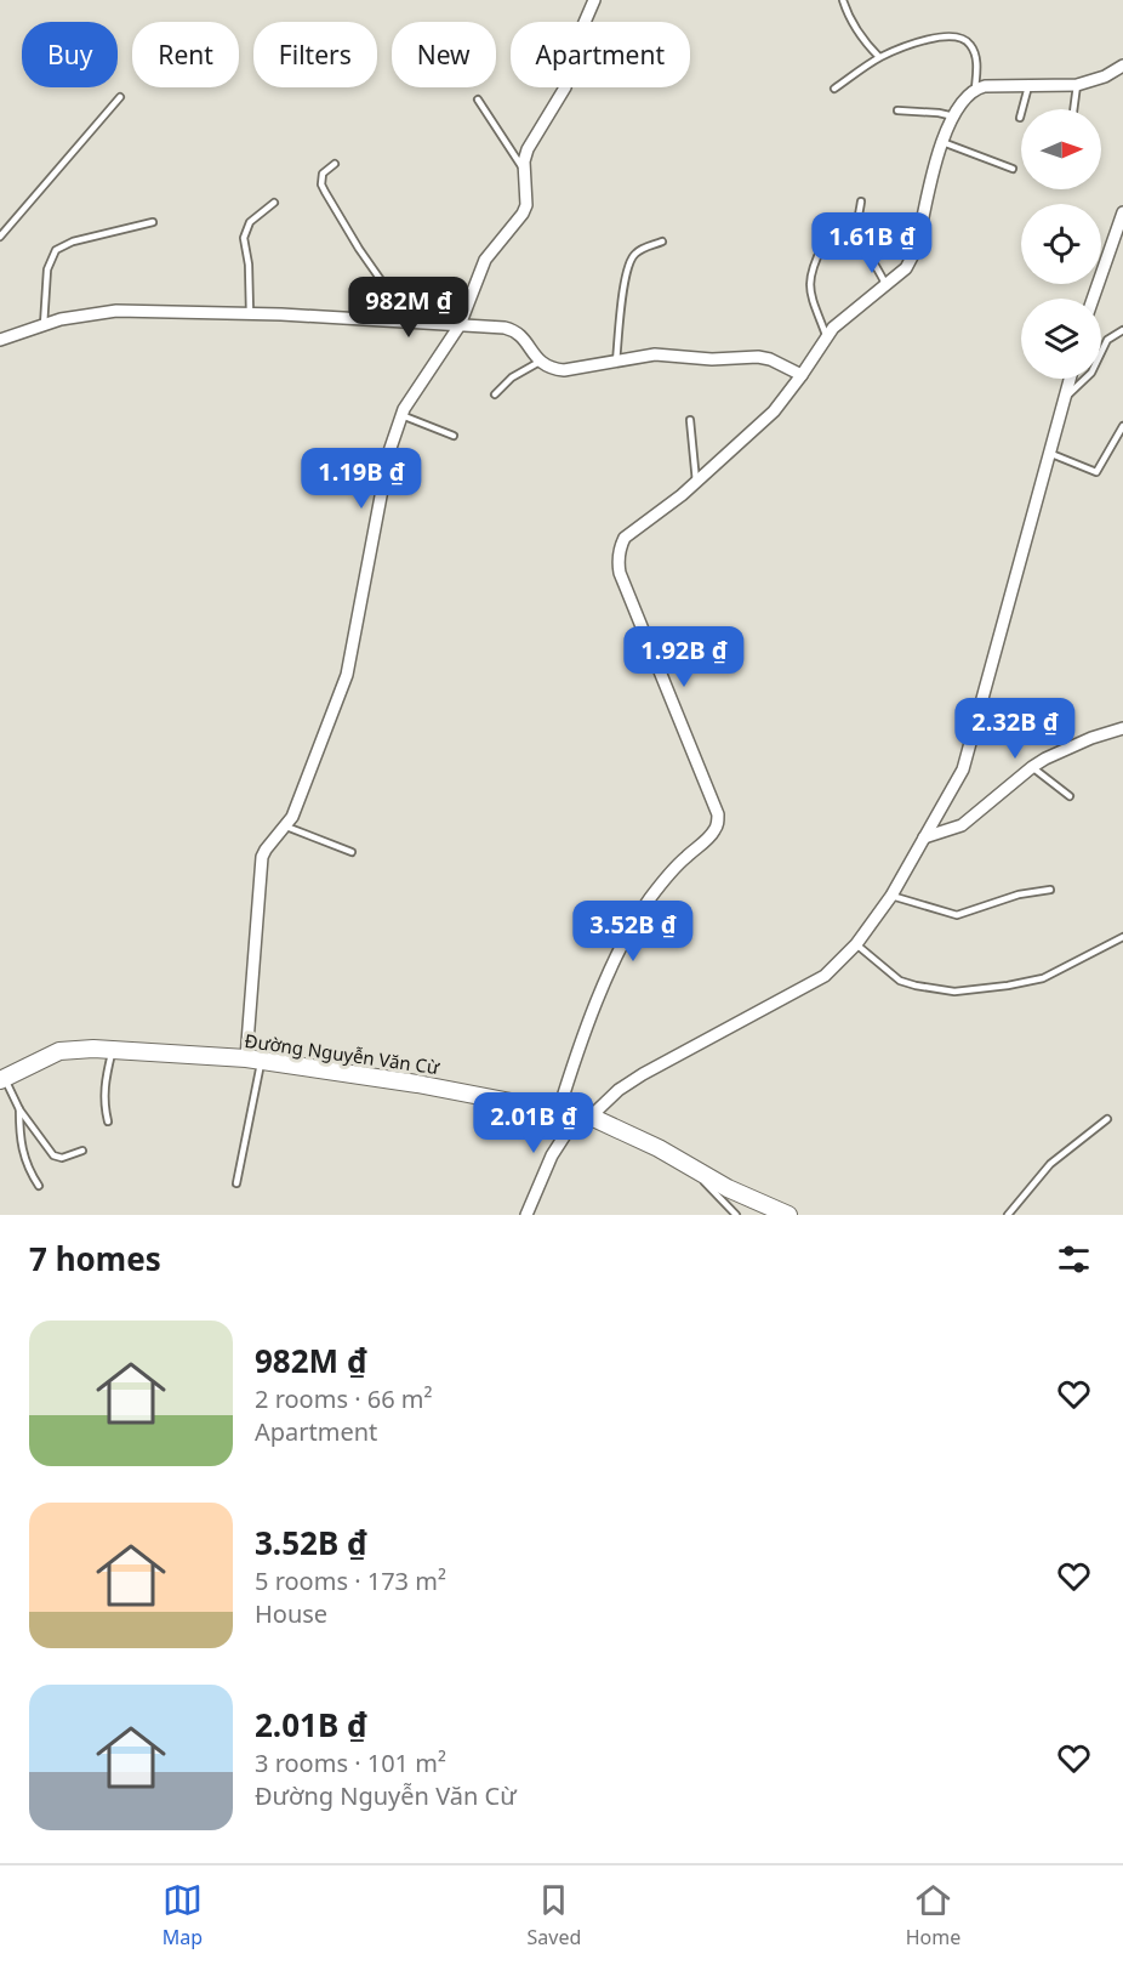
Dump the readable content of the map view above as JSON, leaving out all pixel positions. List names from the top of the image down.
{
  "streets": {
    "street": ["Đường Nguyễn Văn Cừ"]
  },
  "north": "right",
  "page": {
    "chip": [
      "Buy",
      "Rent",
      "Filters",
      "New",
      "Apartment"
    ],
    "price": [
      "1.61B ₫",
      "982M ₫",
      "1.19B ₫",
      "1.92B ₫",
      "2.32B ₫",
      "3.52B ₫",
      "2.01B ₫"
    ],
    "heading": "7 homes",
    "list": [
      {
        "name": "982M ₫",
        "note": "2 rooms · 66 m² · Apartment"
      },
      {
        "name": "3.52B ₫",
        "note": "5 rooms · 173 m² · House"
      },
      {
        "name": "2.01B ₫",
        "note": "3 rooms · 101 m² · Đường Nguyễn Văn Cừ"
      }
    ],
    "tabs": ["Map", "Saved", "Home"]
  }
}
